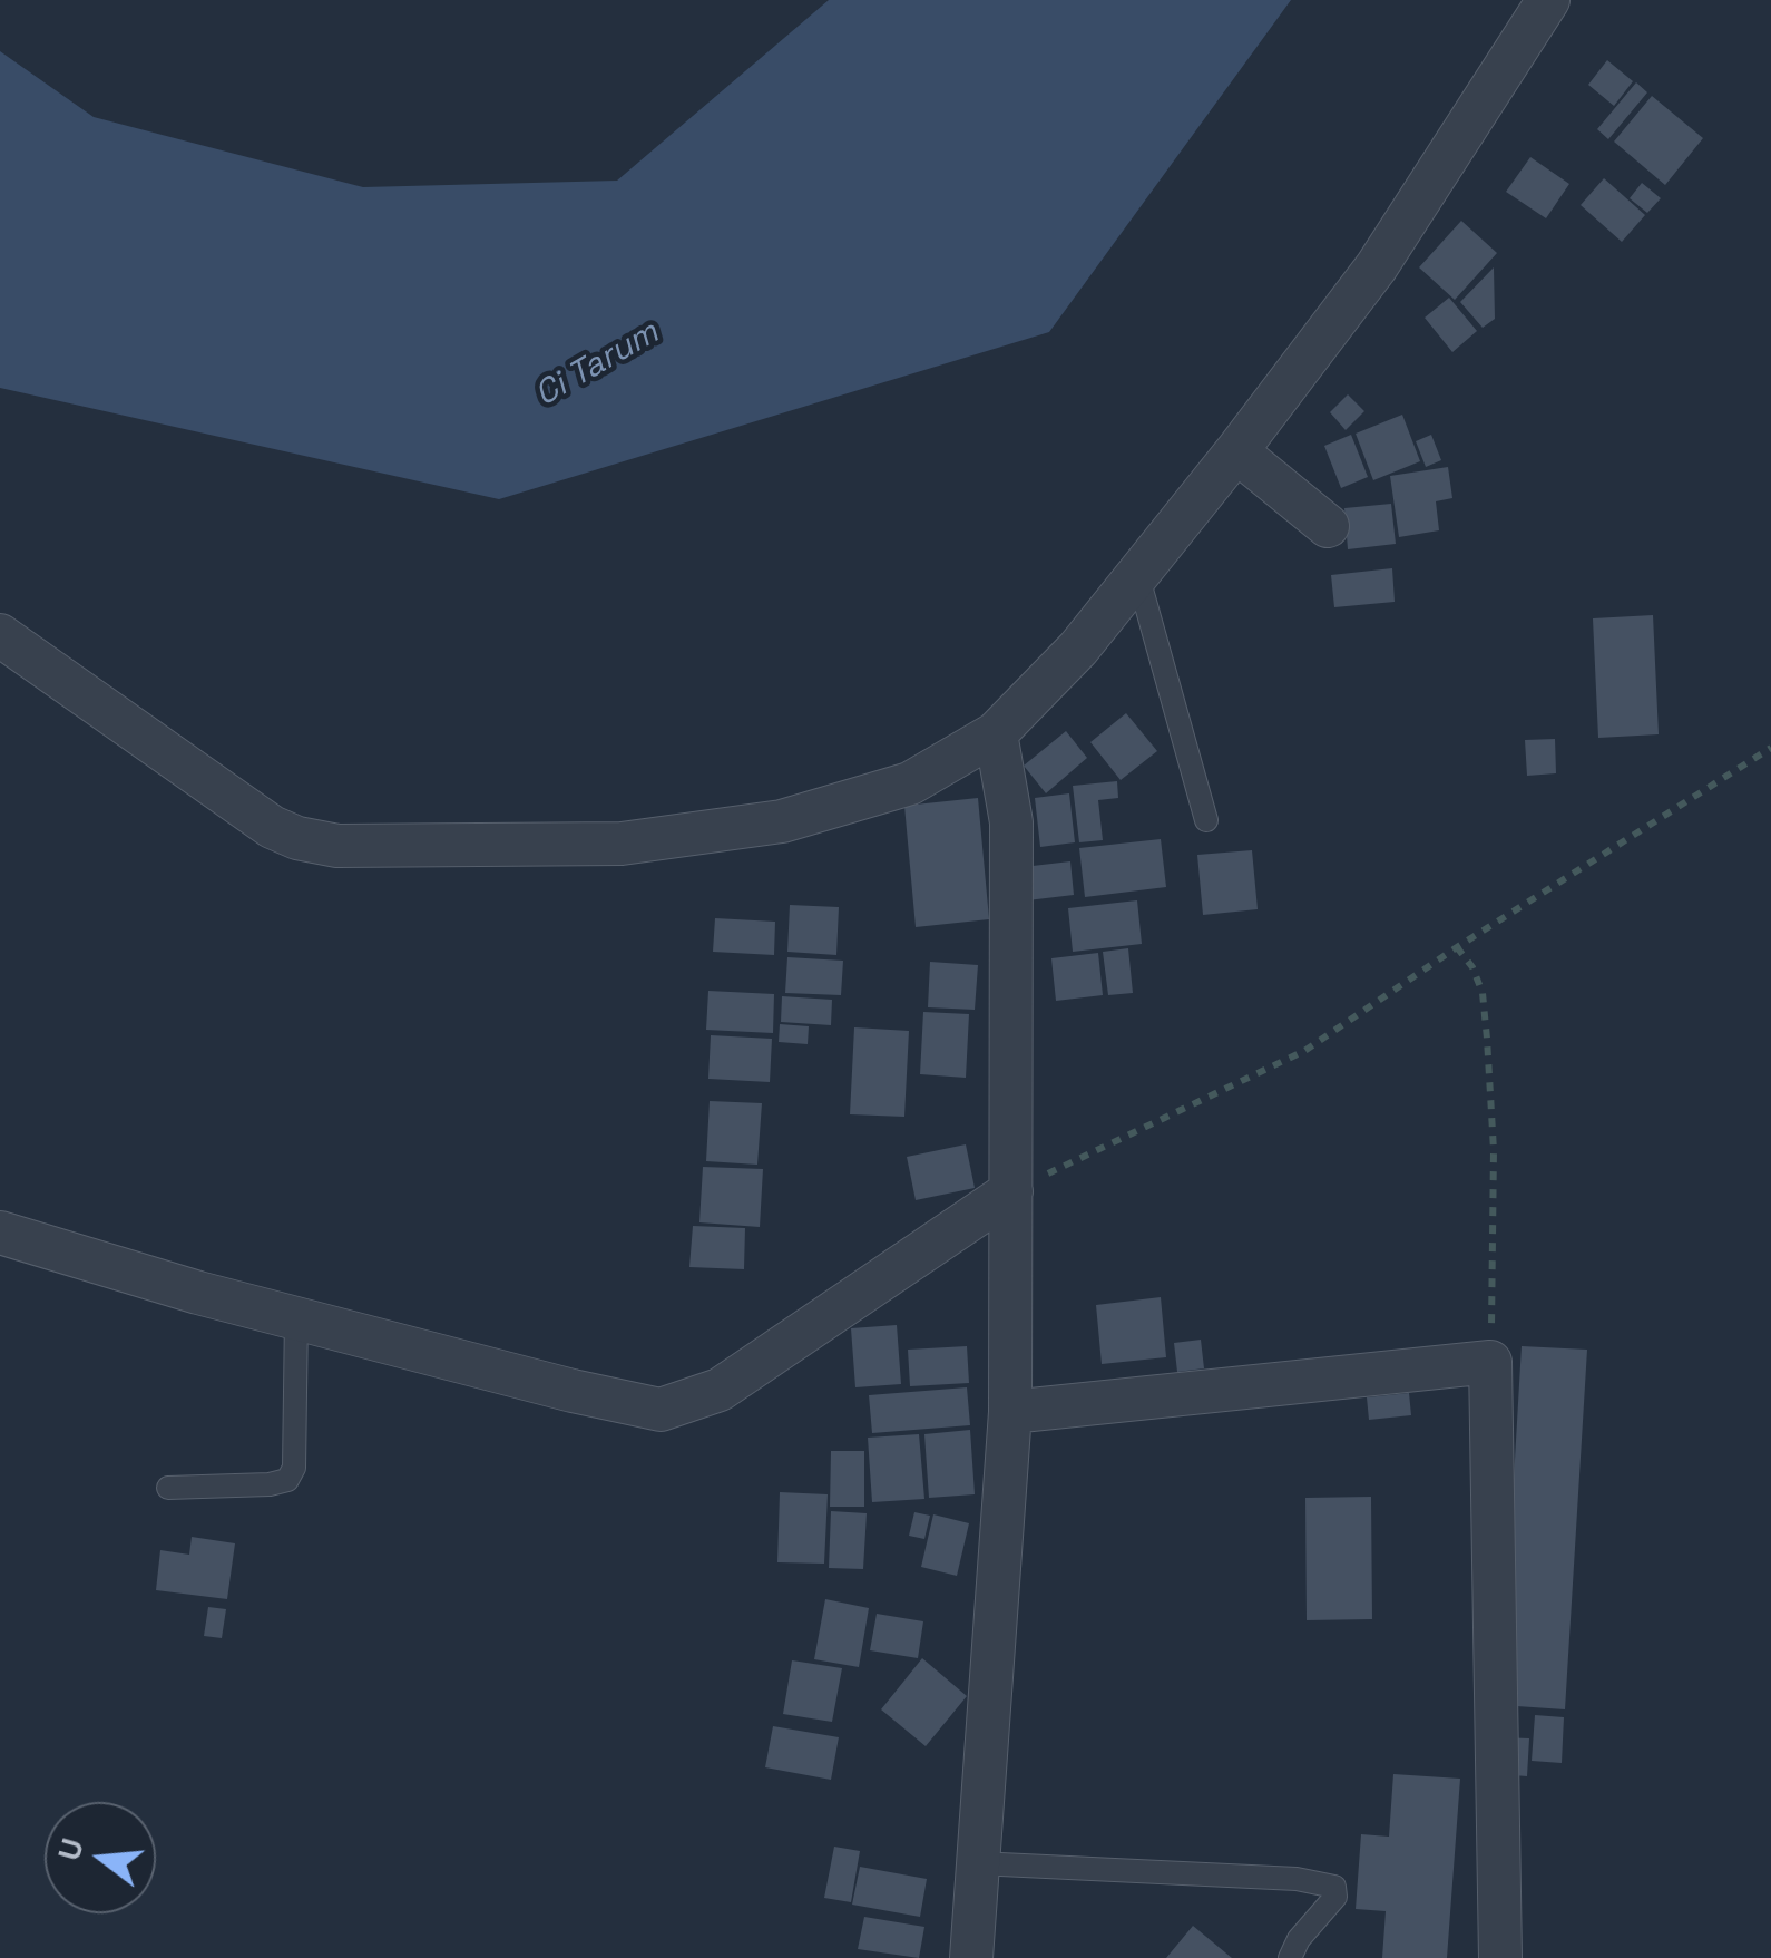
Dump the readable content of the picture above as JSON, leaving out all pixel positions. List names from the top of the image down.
{
  "water": ["Ci Tarum"],
  "north": "left"
}
